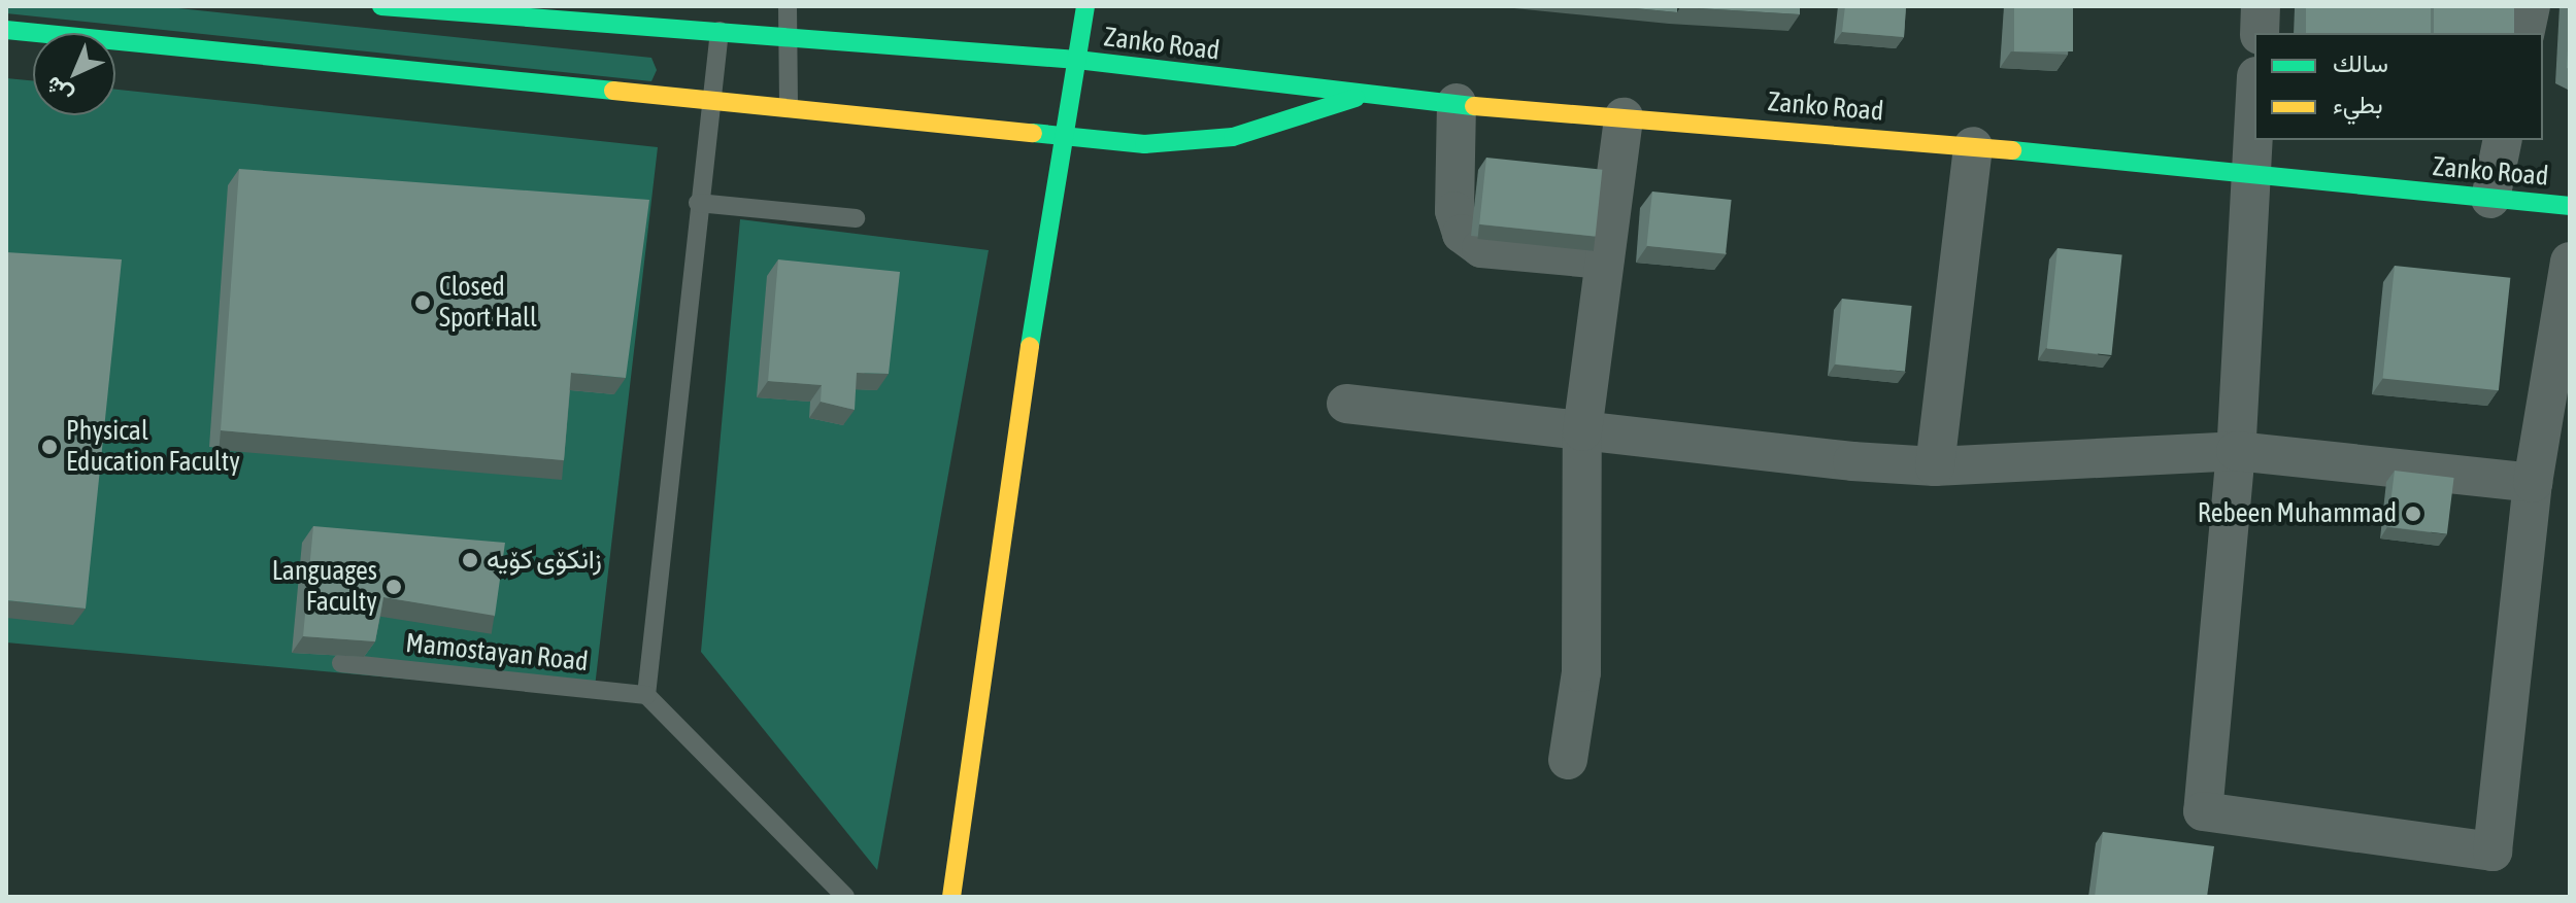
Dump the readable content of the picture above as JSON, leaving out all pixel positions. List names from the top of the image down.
{
  "streets": {
    "street": ["Zanko Road"],
    "lane": ["Mamostayan Road"]
  },
  "places": [
    "Closed Sport Hall",
    "Physical Education Faculty",
    "Rebeen Muhammad",
    "زانکۆی کۆیە",
    "Languages Faculty"
  ],
  "legend": ["سالك", "بطيء"],
  "north": "bottom left"
}
